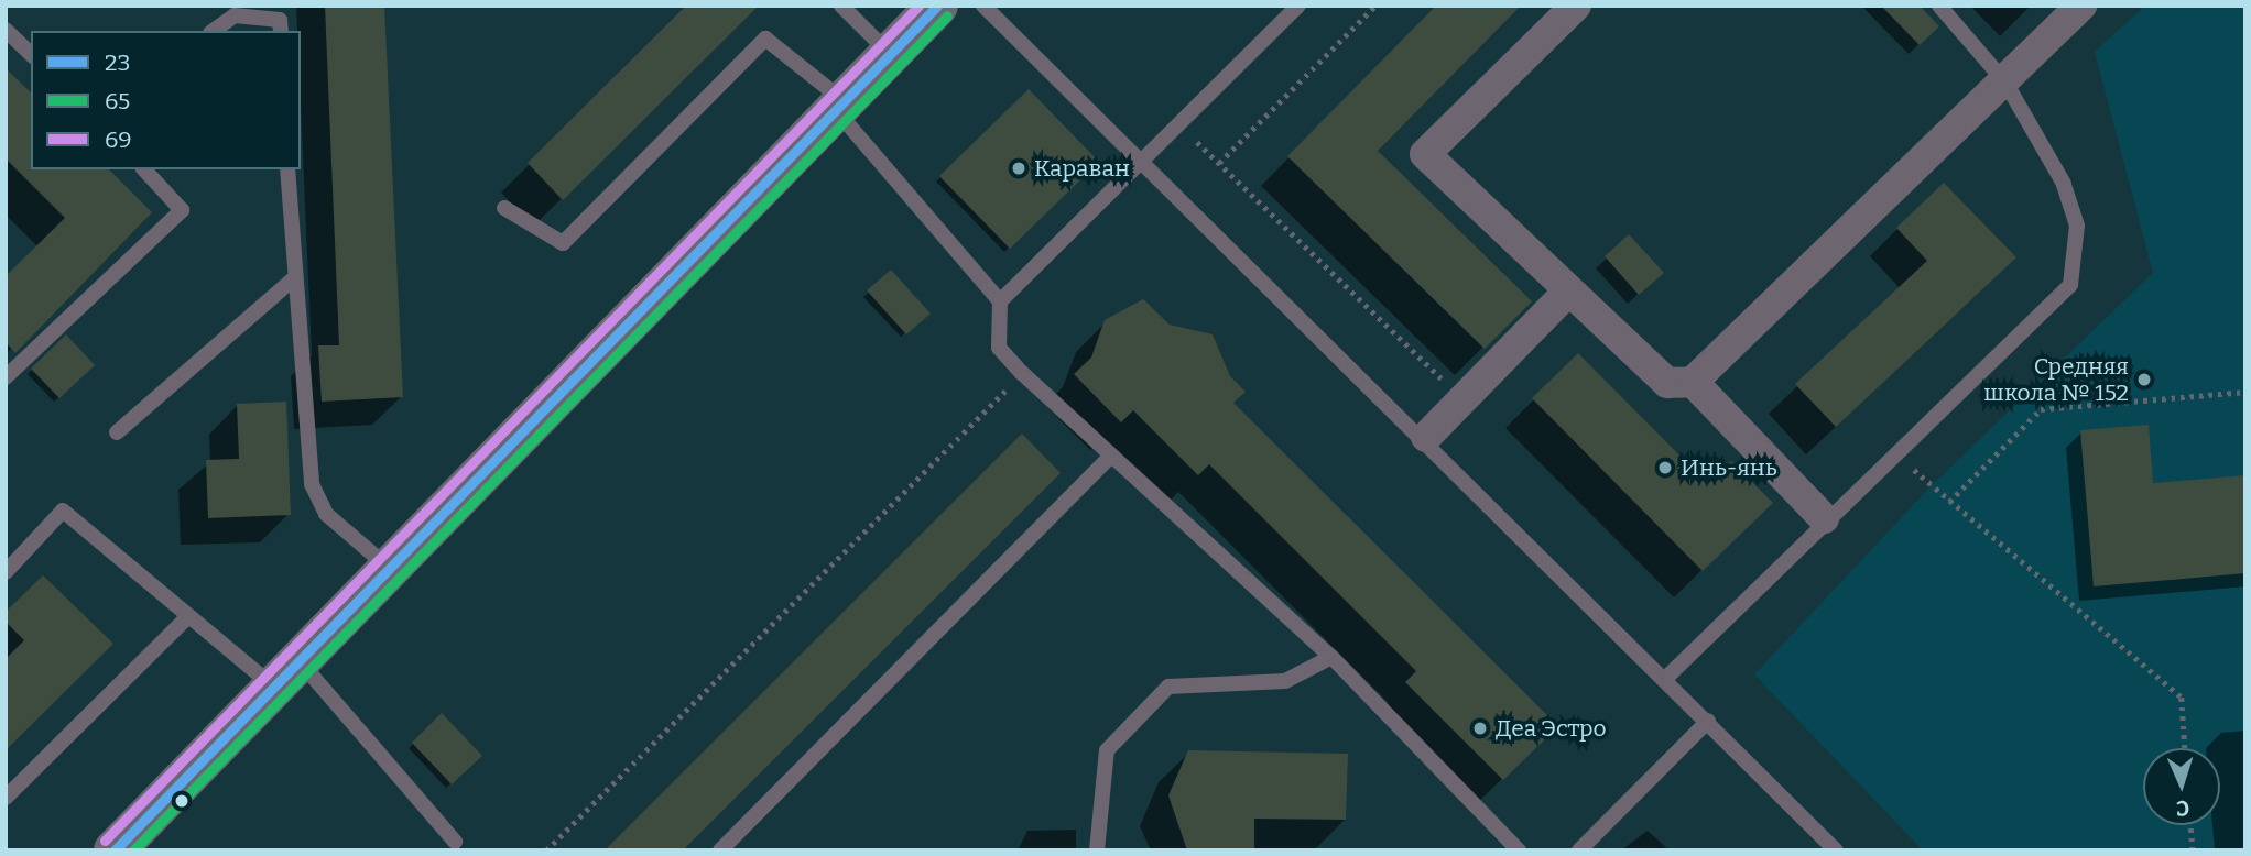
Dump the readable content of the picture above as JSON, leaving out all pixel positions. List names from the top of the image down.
{
  "places": [
    "Караван",
    "Средняя школа № 152",
    "Инь-янь",
    "Деа Эстро"
  ],
  "lines": ["transit line 23", "transit line 69", "transit line 65"],
  "legend": ["23", "65", "69"],
  "north": "bottom"
}
